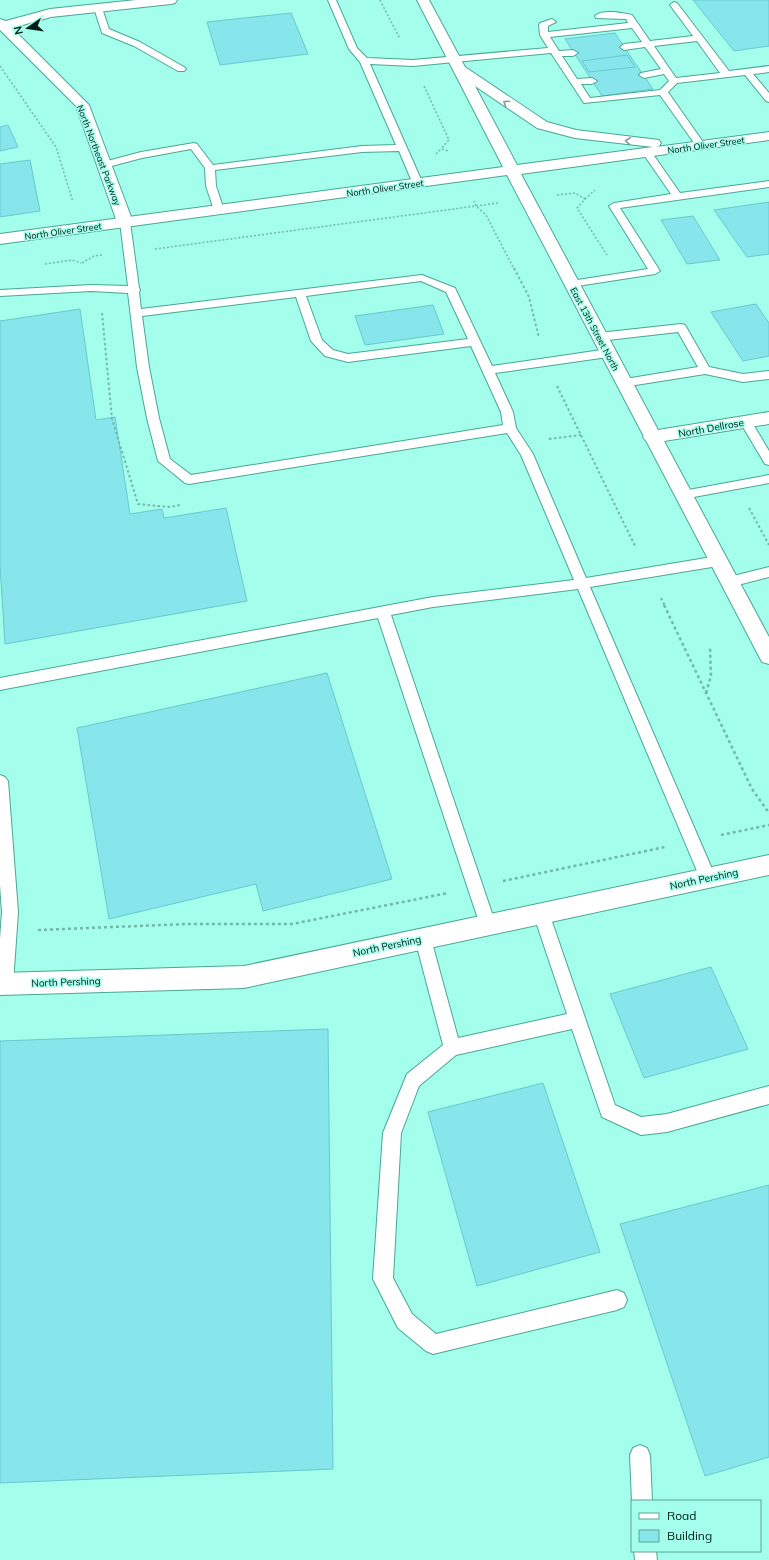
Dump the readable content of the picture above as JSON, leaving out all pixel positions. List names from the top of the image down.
{
  "streets": {
    "main road": [
      "North Oliver Street",
      "North Northeast Parkway",
      "East 13th Street North",
      "North Dellrose",
      "North Pershing"
    ]
  },
  "crossings": [
    ["North Oliver Street", "North Northeast Parkway"],
    ["North Oliver Street", "East 13th Street North"],
    ["East 13th Street North", "North Dellrose"]
  ],
  "legend": ["Road", "Building"],
  "north": "left"
}
